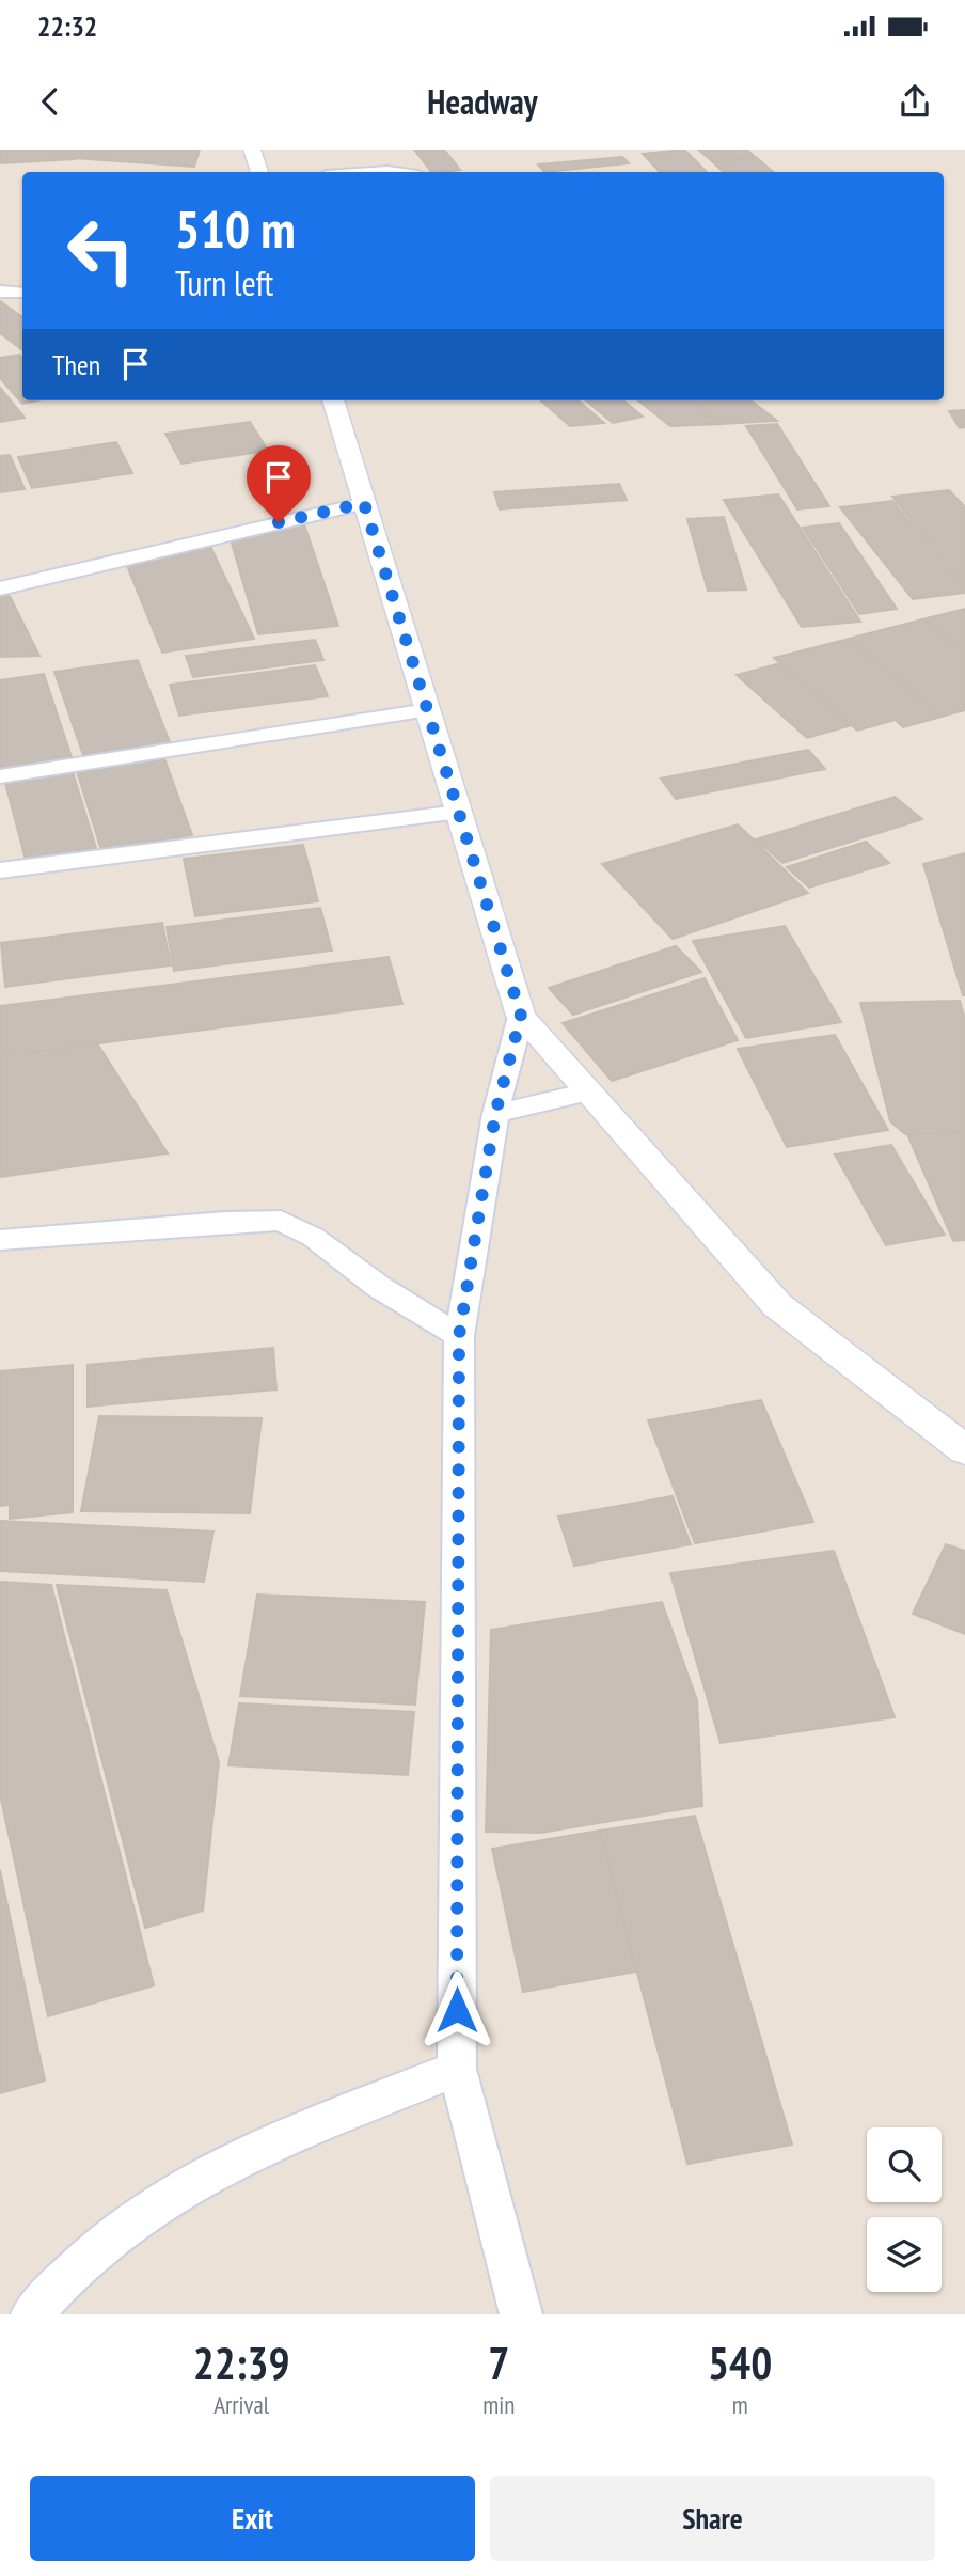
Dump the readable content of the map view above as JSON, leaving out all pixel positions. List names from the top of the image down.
{
  "page": {
    "status": "22:32",
    "header": "Headway",
    "turn": ["510 m", "Turn left"],
    "then": "Then",
    "eta": [
      "22:39",
      "Arrival",
      "7",
      "min",
      "540",
      "m"
    ],
    "buttons": ["Exit", "Share"]
  }
}
